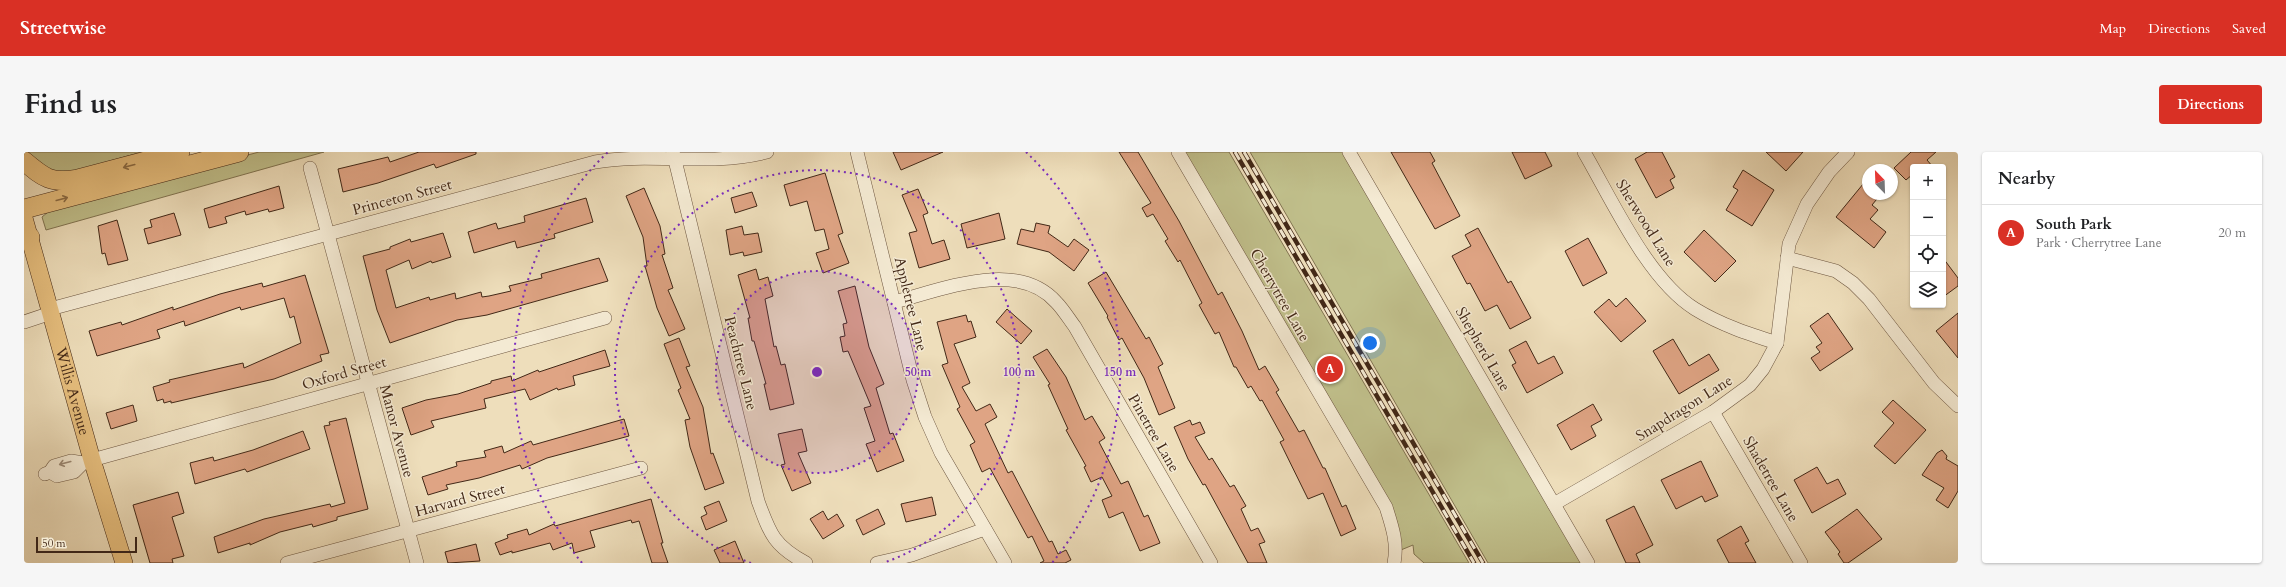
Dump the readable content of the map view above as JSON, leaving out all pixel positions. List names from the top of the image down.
{
  "streets": {
    "main road": ["Willis Avenue"],
    "street": [
      "Princeton Street",
      "Sherwood Lane",
      "Cherrytree Lane",
      "Appletree Lane",
      "Shepherd Lane",
      "Peachtree Lane",
      "Oxford Street",
      "Snapdragon Lane",
      "Manor Avenue",
      "Pinetree Lane",
      "Shadetree Lane",
      "Harvard Street"
    ]
  },
  "crossings": [
    ["Princeton Street", "Peachtree Lane"],
    ["Princeton Street", "Willis Avenue"],
    ["Princeton Street", "Manor Avenue"],
    ["Sherwood Lane", "Snapdragon Lane"],
    ["Appletree Lane", "Pinetree Lane"],
    ["Shepherd Lane", "Snapdragon Lane"],
    ["Oxford Street", "Willis Avenue"],
    ["Oxford Street", "Manor Avenue"],
    ["Snapdragon Lane", "Shadetree Lane"],
    ["Manor Avenue", "Harvard Street"]
  ],
  "scale_bar": "50 m",
  "north": "top left",
  "page": {
    "header": "Streetwise",
    "nav": ["Map", "Directions", "Saved"],
    "title": "Find us",
    "buttons": "Directions",
    "heading": "Nearby",
    "map_buttons": ["+", "−"],
    "list": [
      {
        "mark": "A",
        "name": "South Park",
        "note": "Park · Cherrytree Lane",
        "value": "20 m"
      }
    ],
    "pins": "A",
    "scale": "50 m"
  },
  "rings": ["50 m", "100 m", "150 m"]
}
